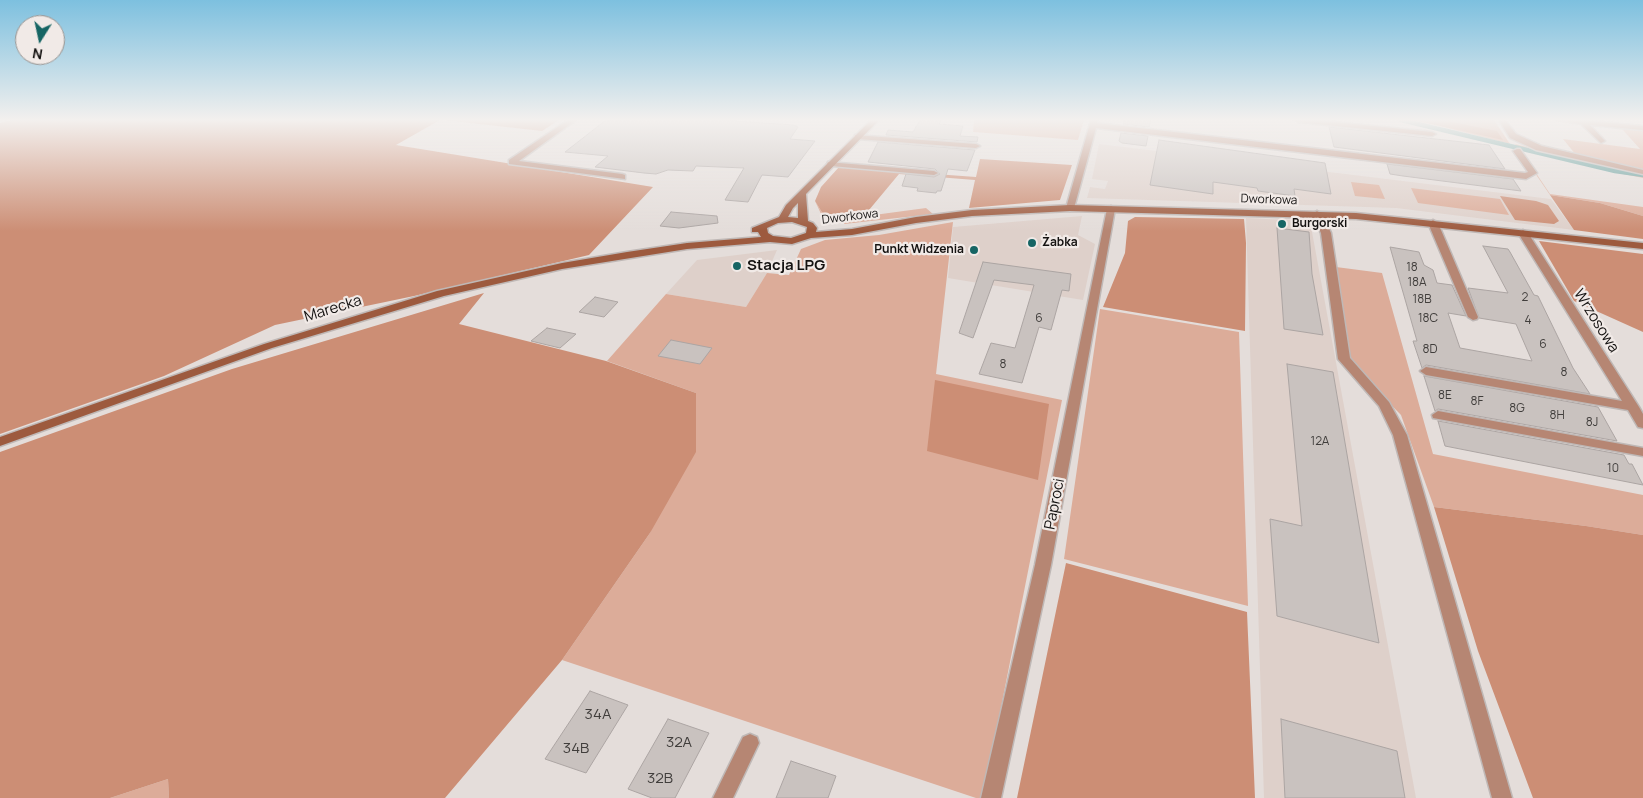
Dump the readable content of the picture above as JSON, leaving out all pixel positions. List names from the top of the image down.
{
  "streets": {
    "street": [
      "Dworkowa",
      "Marecka",
      "Wrzosowa",
      "Paproci"
    ]
  },
  "crossings": [
    ["Dworkowa", "Marecka"],
    ["Dworkowa", "Wrzosowa"],
    ["Dworkowa", "Paproci"]
  ],
  "places": [
    "Burgorski",
    "Żabka",
    "Punkt Widzenia",
    "Stacja LPG"
  ],
  "house_numbers": [
    "18",
    "18A",
    "2",
    "18B",
    "6",
    "18C",
    "4",
    "6",
    "8D",
    "8",
    "8",
    "8E",
    "8F",
    "8G",
    "8H",
    "8J",
    "12A",
    "10",
    "34A",
    "32A",
    "34B",
    "32B"
  ],
  "north": "bottom"
}
